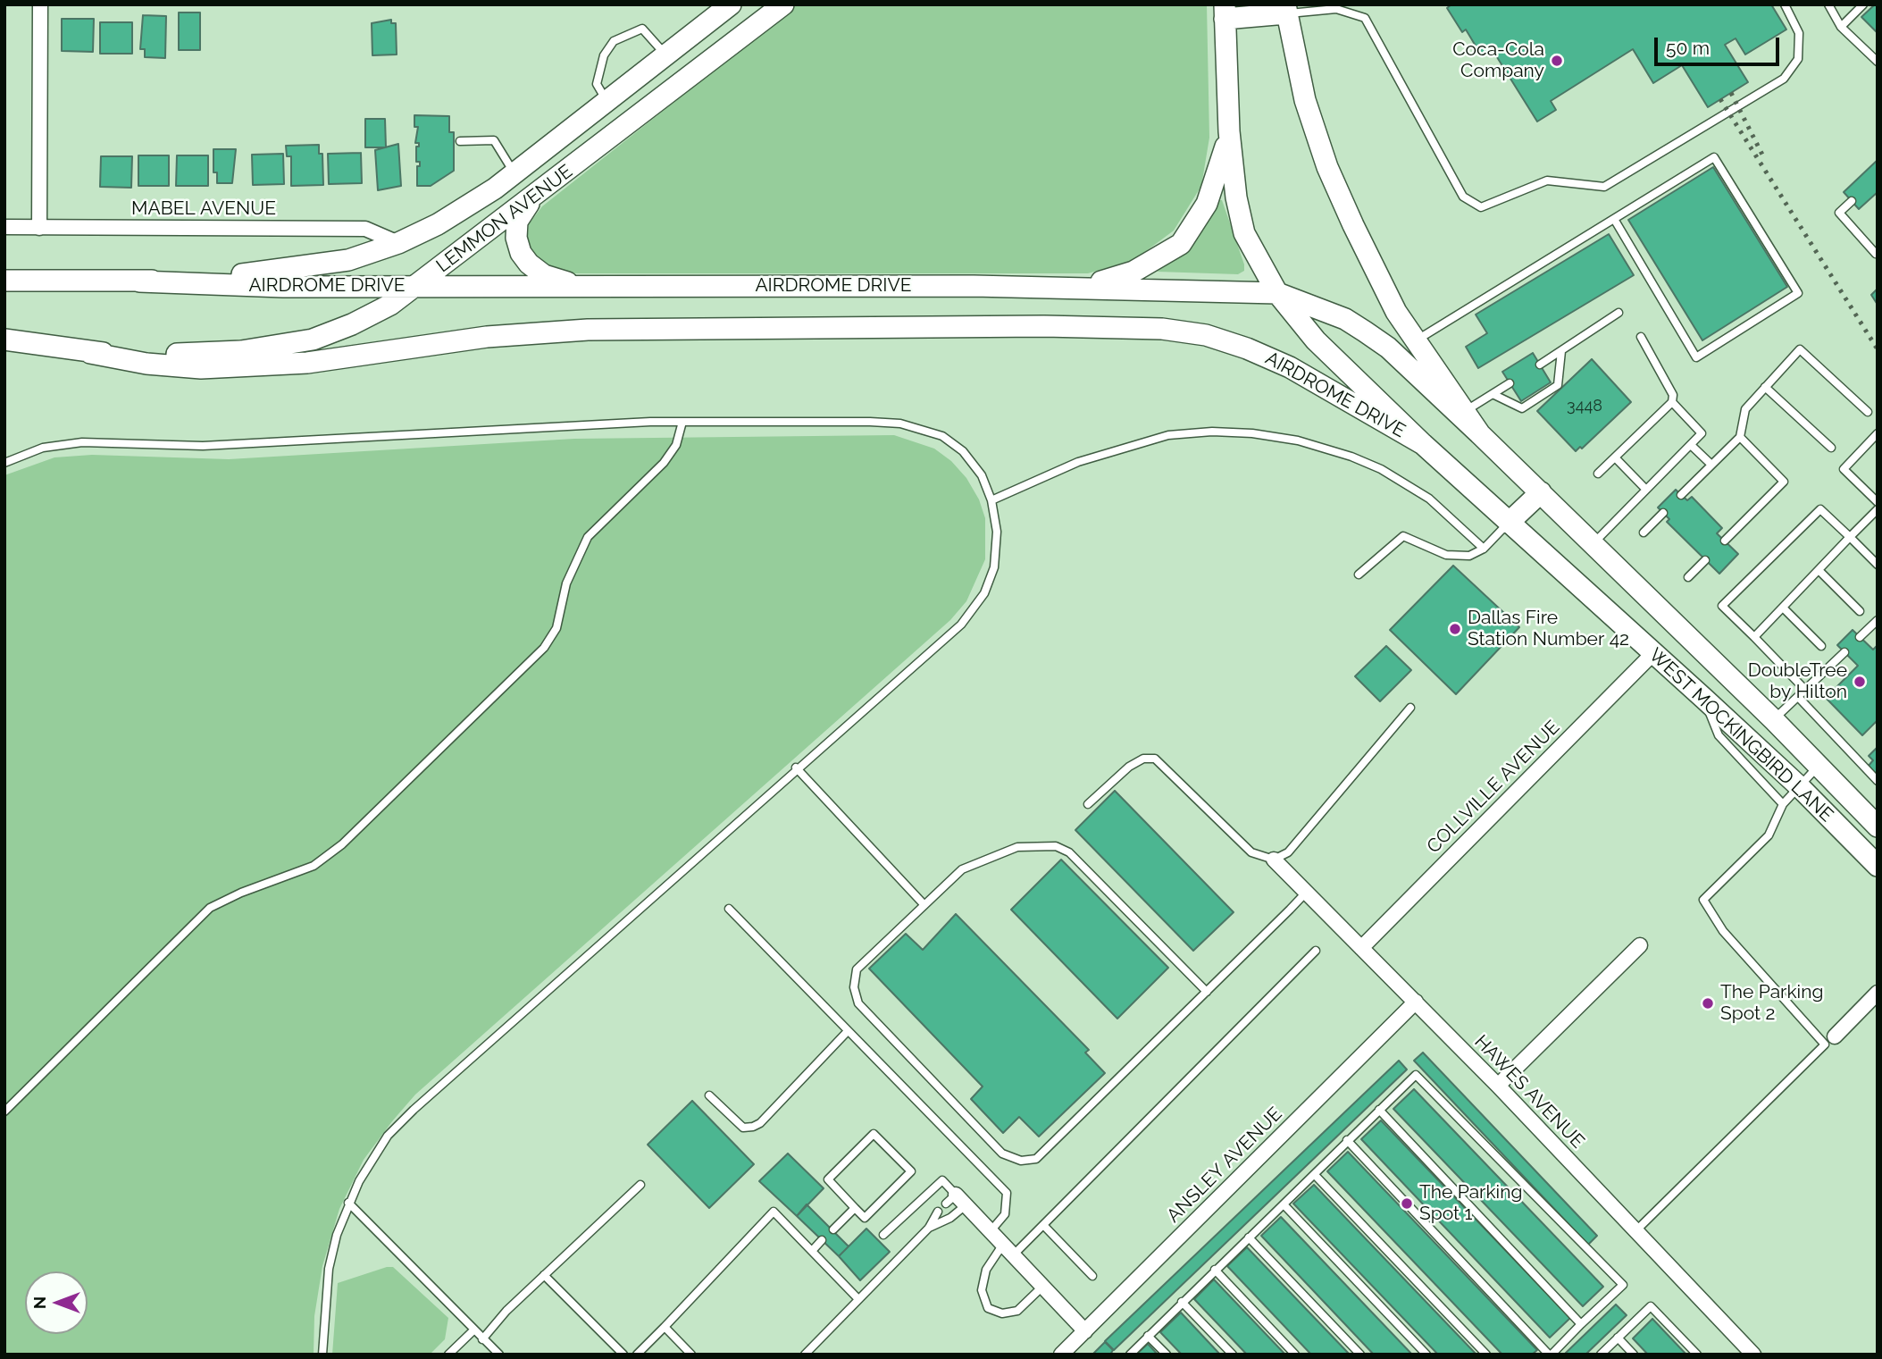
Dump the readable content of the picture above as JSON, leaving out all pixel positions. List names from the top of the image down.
{
  "streets": {
    "main road": ["LEMMON AVENUE", "AIRDROME DRIVE", "WEST MOCKINGBIRD LANE"],
    "street": [
      "MABEL AVENUE",
      "COLLVILLE AVENUE",
      "HAWES AVENUE",
      "ANSLEY AVENUE"
    ]
  },
  "crossings": [
    ["MABEL AVENUE", "LEMMON AVENUE"],
    ["LEMMON AVENUE", "AIRDROME DRIVE"],
    ["AIRDROME DRIVE", "WEST MOCKINGBIRD LANE"],
    ["WEST MOCKINGBIRD LANE", "COLLVILLE AVENUE"],
    ["COLLVILLE AVENUE", "HAWES AVENUE"],
    ["HAWES AVENUE", "ANSLEY AVENUE"]
  ],
  "places": [
    "Coca-Cola Company",
    "Dallas Fire Station Number 42",
    "DoubleTree by Hilton",
    "The Parking Spot 2",
    "The Parking Spot 1"
  ],
  "house_numbers": ["3448"],
  "scale_bar": "50 m",
  "north": "left"
}
